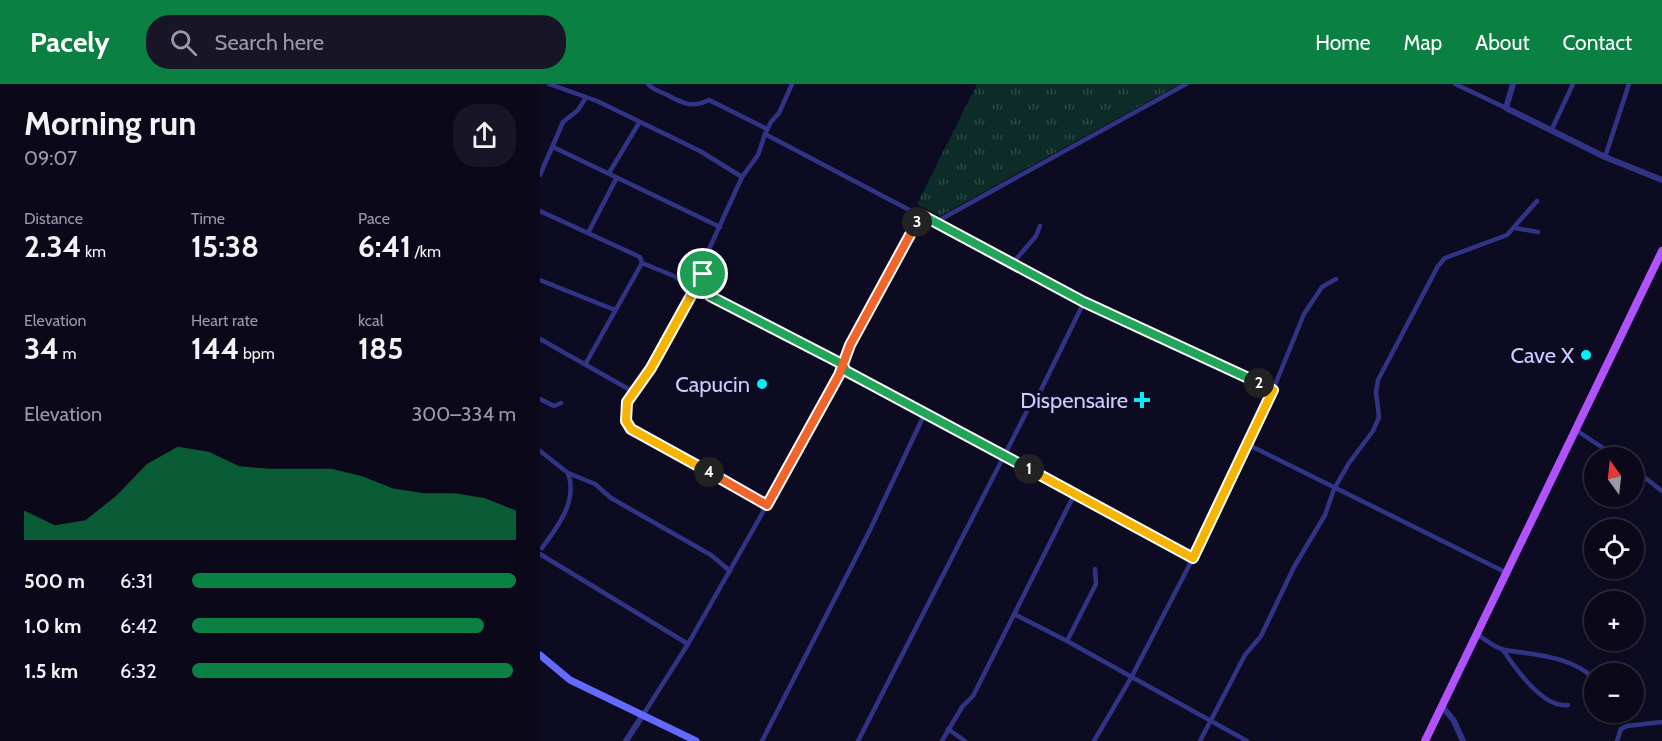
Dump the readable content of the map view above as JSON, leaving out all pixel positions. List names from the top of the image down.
{
  "places": {
    "other": ["Cave X", "Capucin"],
    "health": ["Dispensaire"]
  },
  "north": "top",
  "page": {
    "header": "Pacely",
    "search": "Search here",
    "nav": [
      "Home",
      "Map",
      "About",
      "Contact"
    ],
    "heading": ["Morning run", "09:07"],
    "stats": [
      ["Distance", "2.34 km"],
      ["Time", "15:38"],
      ["Pace", "6:41 /km"],
      ["Elevation", "34 m"],
      ["Heart rate", "144 bpm"],
      ["kcal", "185"]
    ],
    "pins": [
      "3",
      "2",
      "1",
      "4"
    ],
    "chart": ["Elevation", "300–334 m"],
    "map_buttons": ["+", "−"],
    "list": [
      {
        "name": "500 m",
        "note": "6:31"
      },
      {
        "name": "1.0 km",
        "note": "6:42"
      },
      {
        "name": "1.5 km",
        "note": "6:32"
      }
    ]
  }
}
